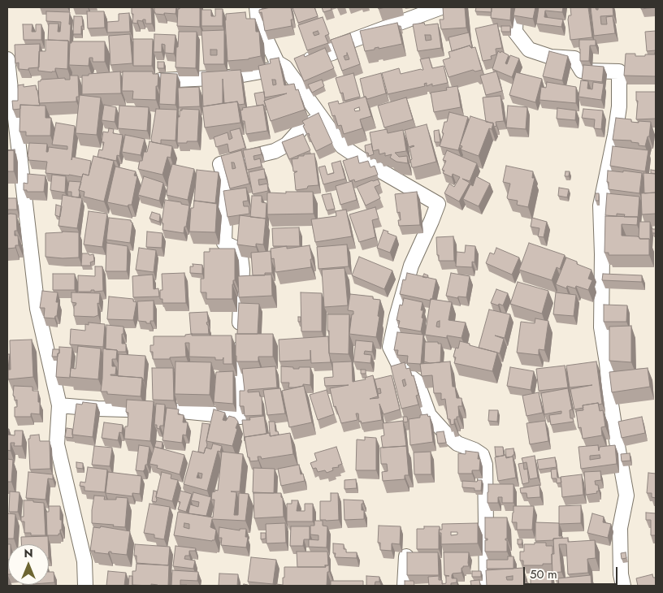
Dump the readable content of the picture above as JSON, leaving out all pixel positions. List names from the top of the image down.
{
  "scale_bar": "50 m",
  "north": "top"
}
